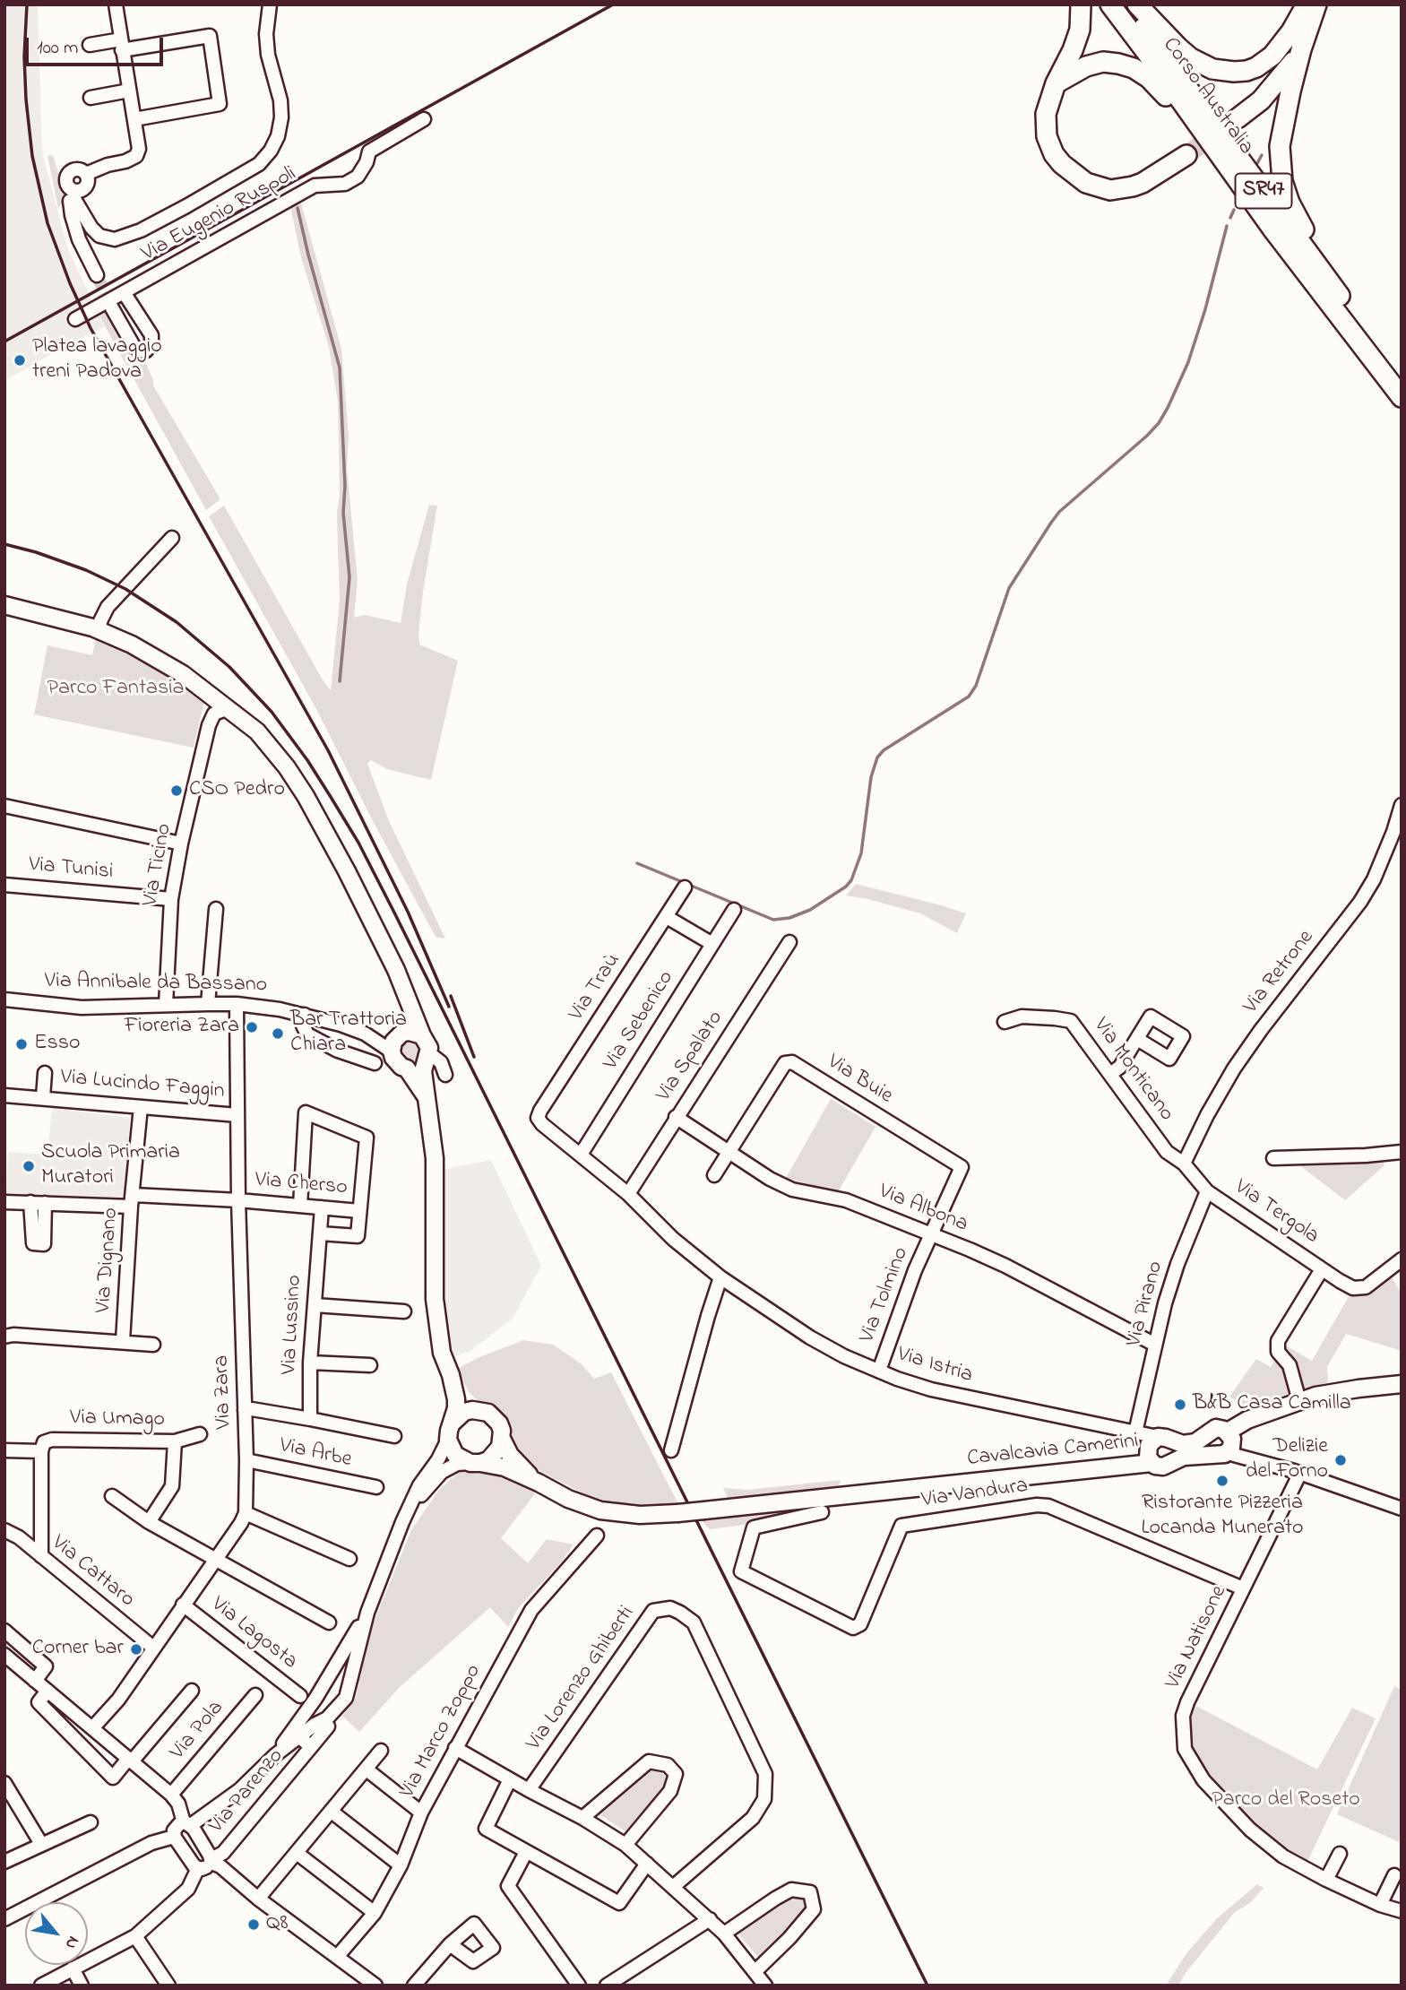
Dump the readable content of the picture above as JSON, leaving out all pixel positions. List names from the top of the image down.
{
  "streets": {
    "highway": ["Corso Australia", "SR47"],
    "main road": ["Via Annibale da Bassano", "Cavalcavia Camerini"],
    "street": [
      "Via Eugenio Ruspoli",
      "Via Ticino",
      "Via Tunisi",
      "Via Retrone",
      "Via Traù",
      "Via Sebenico",
      "Via Spalato",
      "Via Monticano",
      "Via Buie",
      "Via Lucindo Faggin",
      "Via Cherso",
      "Via Albona",
      "Via Tergola",
      "Via Dignano",
      "Via Tolmino",
      "Via Pirano",
      "Via Lussino",
      "Via Istria",
      "Via Zara",
      "Via Umago",
      "Via Arbe",
      "Via Vandura",
      "Via Cattaro",
      "Via Lagosta",
      "Via Natisone",
      "Via Lorenzo Ghiberti",
      "Via Pola",
      "Via Marco Zoppo",
      "Via Parenzo"
    ]
  },
  "crossings": [
    ["Via Ticino", "Via Tunisi"],
    ["Via Ticino", "Via Annibale da Bassano"],
    ["Via Retrone", "Via Monticano"],
    ["Via Annibale da Bassano", "Via Zara"],
    ["Via Traù", "Via Istria"],
    ["Via Sebenico", "Via Istria"],
    ["Via Spalato", "Via Albona"],
    ["Via Spalato", "Via Istria"],
    ["Via Monticano", "Via Tergola"],
    ["Via Monticano", "Via Pirano"],
    ["Via Buie", "Via Albona"],
    ["Via Buie", "Via Tolmino"],
    ["Via Lucindo Faggin", "Via Dignano"],
    ["Via Lucindo Faggin", "Via Zara"],
    ["Via Cherso", "Via Dignano"],
    ["Via Cherso", "Via Lussino"],
    ["Via Cherso", "Via Zara"],
    ["Via Albona", "Via Tolmino"],
    ["Via Albona", "Via Pirano"],
    ["Via Tergola", "Via Pirano"],
    ["Via Tolmino", "Via Istria"],
    ["Via Pirano", "Via Istria"],
    ["Via Istria", "Cavalcavia Camerini"],
    ["Via Zara", "Via Arbe"],
    ["Via Vandura", "Via Natisone"]
  ],
  "parks": ["Parco Fantasia", "Parco del Roseto"],
  "places": [
    "Platea lavaggio treni Padova",
    "CSO Pedro",
    "Fioreria Zara",
    "Bar Trattoria Chiara",
    "Esso",
    "Scuola Primaria Muratori",
    "B&B Casa Camilla",
    "Delizie del Forno",
    "Ristorante Pizzeria Locanda Munerato",
    "Corner bar",
    "Q8"
  ],
  "scale_bar": "100 m",
  "north": "bottom right"
}
